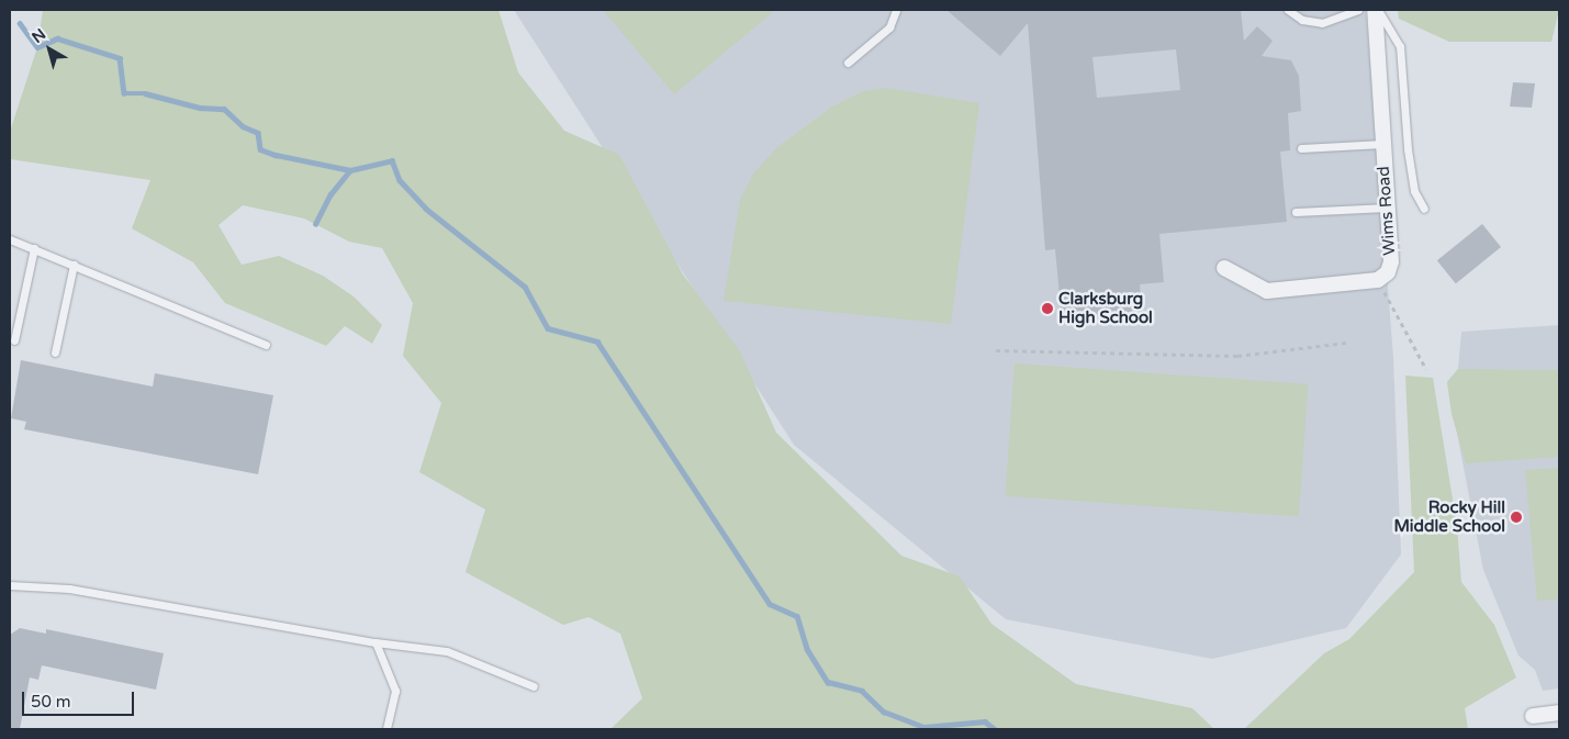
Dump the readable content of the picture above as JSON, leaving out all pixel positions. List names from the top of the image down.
{
  "streets": {
    "street": ["Wims Road"]
  },
  "places": ["Clarksburg High School", "Rocky Hill Middle School"],
  "scale_bar": "50 m",
  "north": "top left"
}
